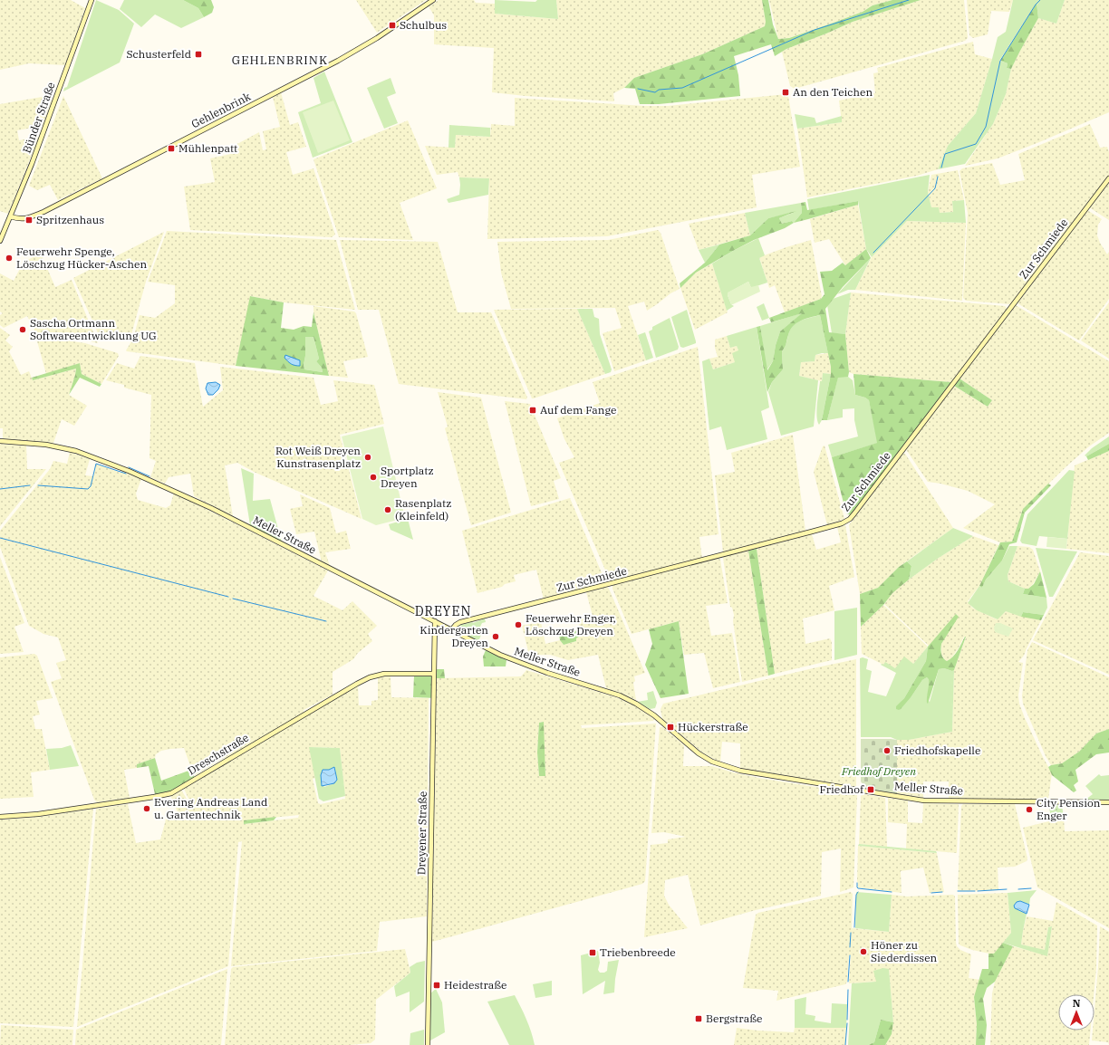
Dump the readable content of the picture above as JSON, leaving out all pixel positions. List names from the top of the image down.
{
  "streets": {
    "street": [
      "Gehlenbrink",
      "Bünder Straße",
      "Zur Schmiede",
      "Meller Straße",
      "Dreschstraße",
      "Dreyener Straße"
    ]
  },
  "crossings": [
    ["Gehlenbrink", "Bünder Straße"],
    ["Zur Schmiede", "Meller Straße"],
    ["Meller Straße", "Dreyener Straße"],
    ["Dreschstraße", "Dreyener Straße"]
  ],
  "districts": ["GEHLENBRINK", "DREYEN"],
  "parks": ["Friedhof Dreyen"],
  "places": {
    "transit": [
      "Schulbus",
      "Schusterfeld",
      "An den Teichen",
      "Mühlenpatt",
      "Spritzenhaus",
      "Auf dem Fange",
      "Hückerstraße",
      "Friedhof",
      "Triebenbreede",
      "Heidestraße",
      "Bergstraße"
    ],
    "other": [
      "Feuerwehr Spenge, Löschzug Hücker-Aschen",
      "Sascha Ortmann Softwareentwicklung UG",
      "Rot Weiß Dreyen Kunstrasenplatz",
      "Sportplatz Dreyen",
      "Rasenplatz (Kleinfeld)",
      "Feuerwehr Enger, Löschzug Dreyen",
      "Kindergarten Dreyen",
      "Friedhofskapelle",
      "Evering Andreas Land u. Gartentechnik",
      "City Pension Enger",
      "Höner zu Siederdissen"
    ]
  },
  "north": "top"
}
